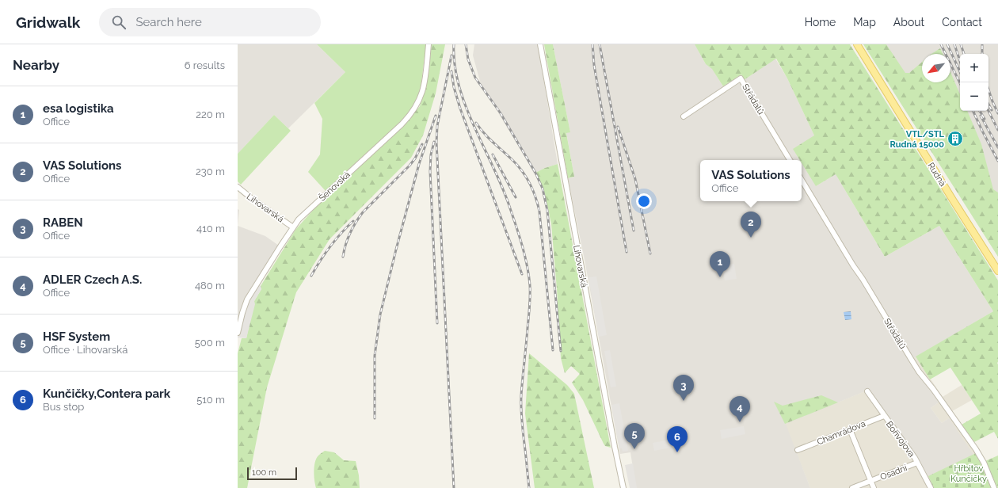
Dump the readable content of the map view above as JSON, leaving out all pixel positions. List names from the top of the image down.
{
  "streets": {
    "main road": ["Rudná"],
    "street": [
      "Střádalů",
      "Šenovská",
      "Lihovarská",
      "Chamrádova",
      "Bořivojova",
      "Osadní"
    ]
  },
  "crossings": [
    ["Šenovská", "Lihovarská"],
    ["Chamrádova", "Bořivojova"],
    ["Bořivojova", "Osadní"]
  ],
  "parks": ["Hřbitov Kunčičky"],
  "places": {
    "building": ["VTL/STL Rudná 15000"]
  },
  "scale_bar": "100 m",
  "north": "bottom left",
  "page": {
    "header": "Gridwalk",
    "search": "Search here",
    "nav": [
      "Home",
      "Map",
      "About",
      "Contact"
    ],
    "heading": ["Nearby", "6 results"],
    "map_buttons": ["+", "−"],
    "list": [
      {
        "mark": "1",
        "name": "esa logistika",
        "note": "Office",
        "value": "220 m"
      },
      {
        "mark": "2",
        "name": "VAS Solutions",
        "note": "Office",
        "value": "230 m"
      },
      {
        "mark": "3",
        "name": "RABEN",
        "note": "Office",
        "value": "410 m"
      },
      {
        "mark": "4",
        "name": "ADLER Czech A.S.",
        "note": "Office",
        "value": "480 m"
      },
      {
        "mark": "5",
        "name": "HSF System",
        "note": "Office · Lihovarská",
        "value": "500 m"
      },
      {
        "mark": "6",
        "name": "Kunčičky,Contera park",
        "note": "Bus stop",
        "value": "510 m"
      }
    ],
    "popup": ["VAS Solutions", "Office"],
    "pins": [
      "2",
      "1",
      "3",
      "4",
      "5",
      "6"
    ],
    "scale": "100 m"
  }
}
